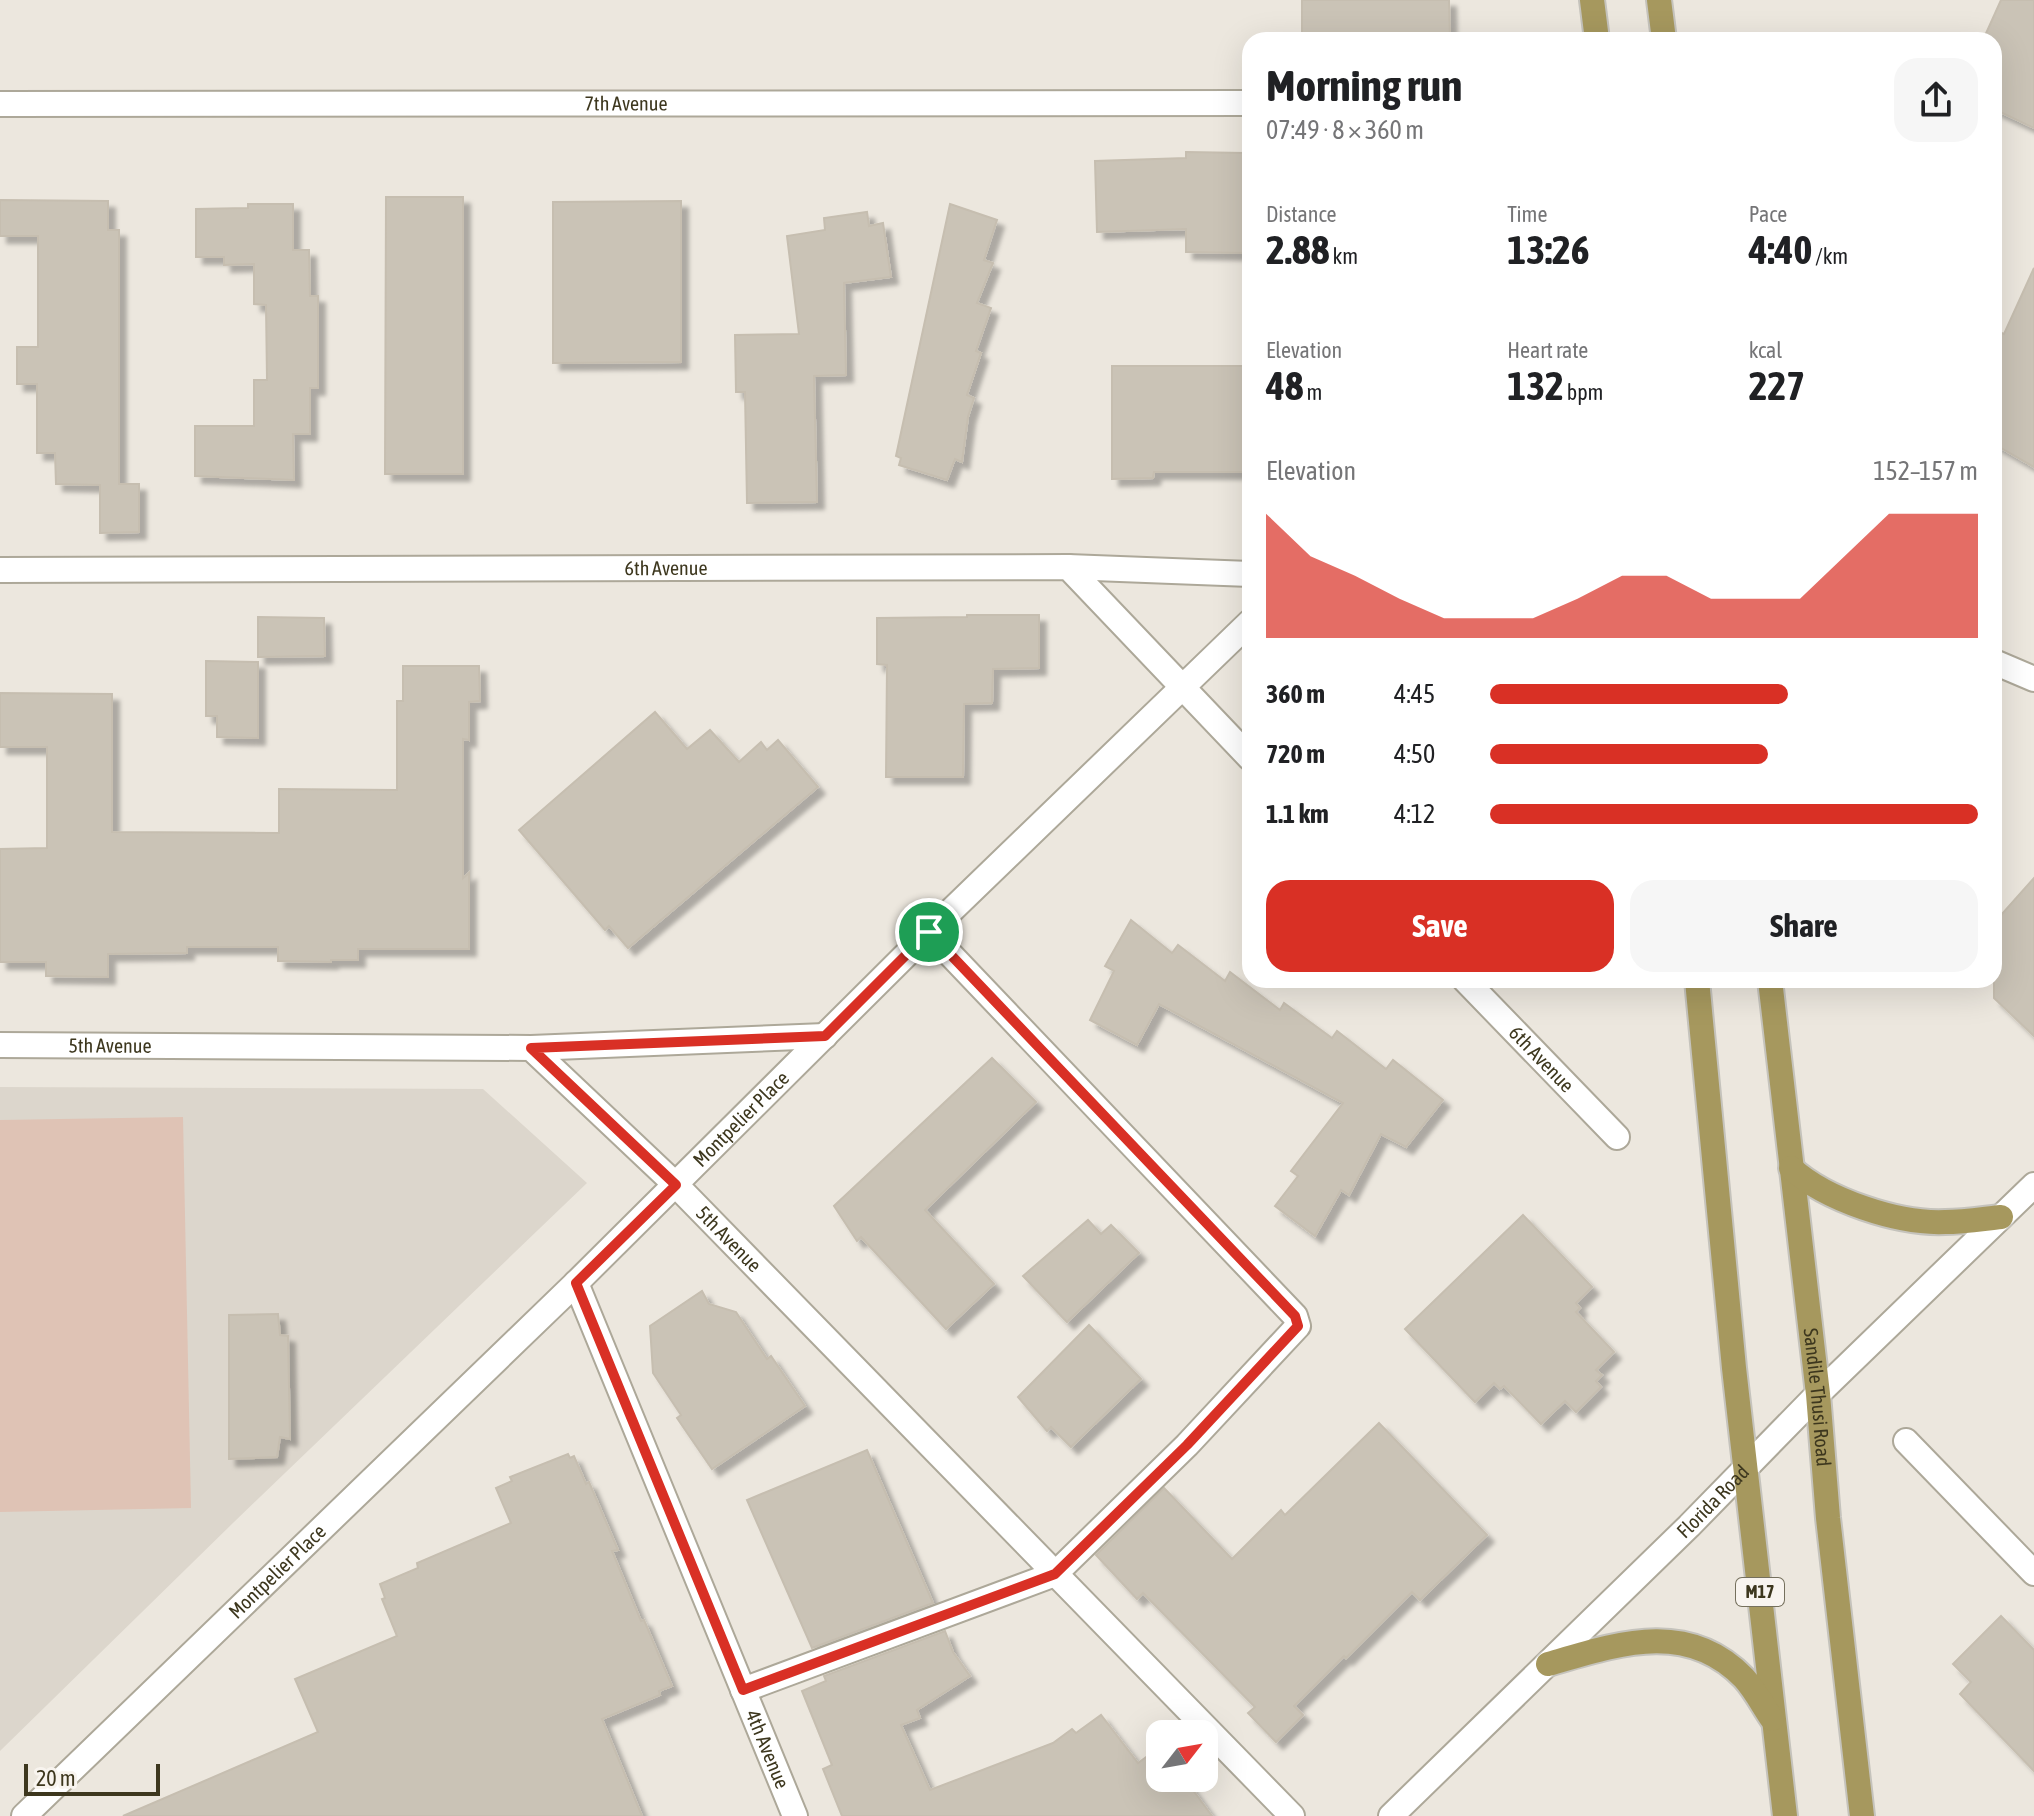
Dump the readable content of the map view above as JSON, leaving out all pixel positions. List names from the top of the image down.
{
  "streets": {
    "main road": ["Sandile Thusi Road", "M17"],
    "street": [
      "7th Avenue",
      "6th Avenue",
      "5th Avenue",
      "Montpelier Place",
      "Florida Road",
      "4th Avenue"
    ]
  },
  "crossings": [
    ["5th Avenue", "Montpelier Place"],
    ["Montpelier Place", "4th Avenue"],
    ["Sandile Thusi Road", "Florida Road"],
    ["Florida Road", "M17"]
  ],
  "scale_bar": "20 m",
  "north": "top right",
  "page": {
    "heading": ["Morning run", "07:49 · 8 × 360 m"],
    "stats": [
      ["Distance", "2.88 km"],
      ["Time", "13:26"],
      ["Pace", "4:40 /km"],
      ["Elevation", "48 m"],
      ["Heart rate", "132 bpm"],
      ["kcal", "227"]
    ],
    "chart": ["Elevation", "152–157 m"],
    "list": [
      {
        "name": "360 m",
        "note": "4:45"
      },
      {
        "name": "720 m",
        "note": "4:50"
      },
      {
        "name": "1.1 km",
        "note": "4:12"
      }
    ],
    "buttons": ["Save", "Share"],
    "scale": "20 m"
  }
}
